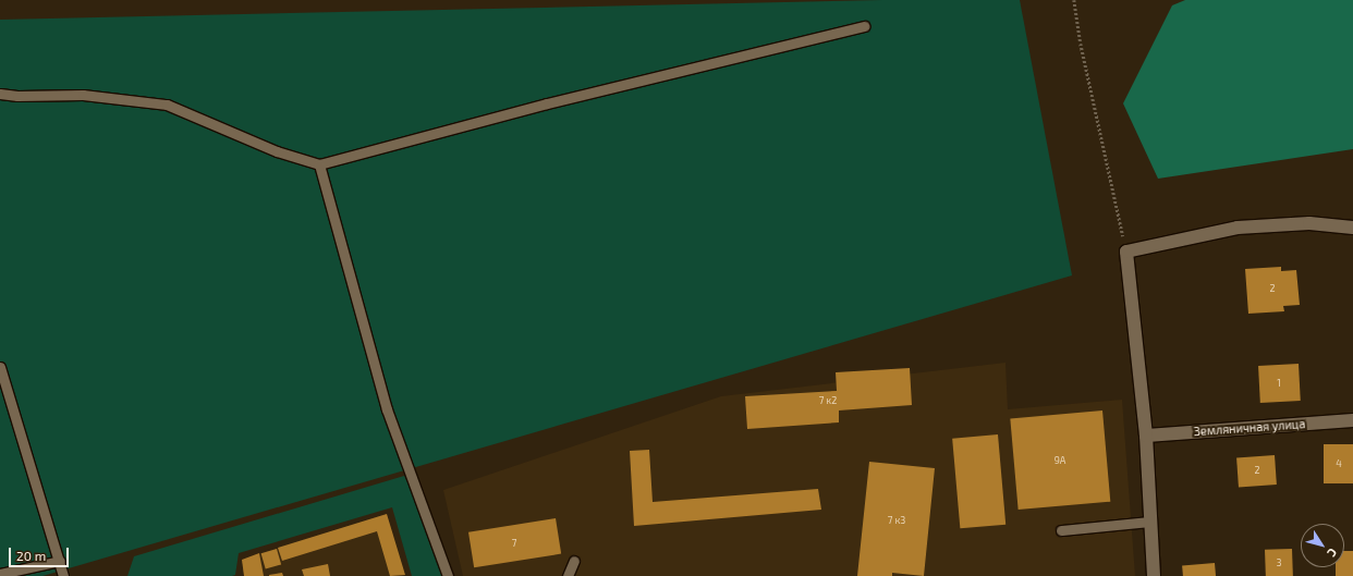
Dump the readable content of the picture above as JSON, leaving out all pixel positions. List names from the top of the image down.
{
  "streets": {
    "street": ["Земляничная улица"]
  },
  "house_numbers": [
    "2",
    "1",
    "7 к2",
    "9А",
    "4",
    "2",
    "7 к3",
    "7",
    "3"
  ],
  "scale_bar": "20 m",
  "north": "bottom right"
}
